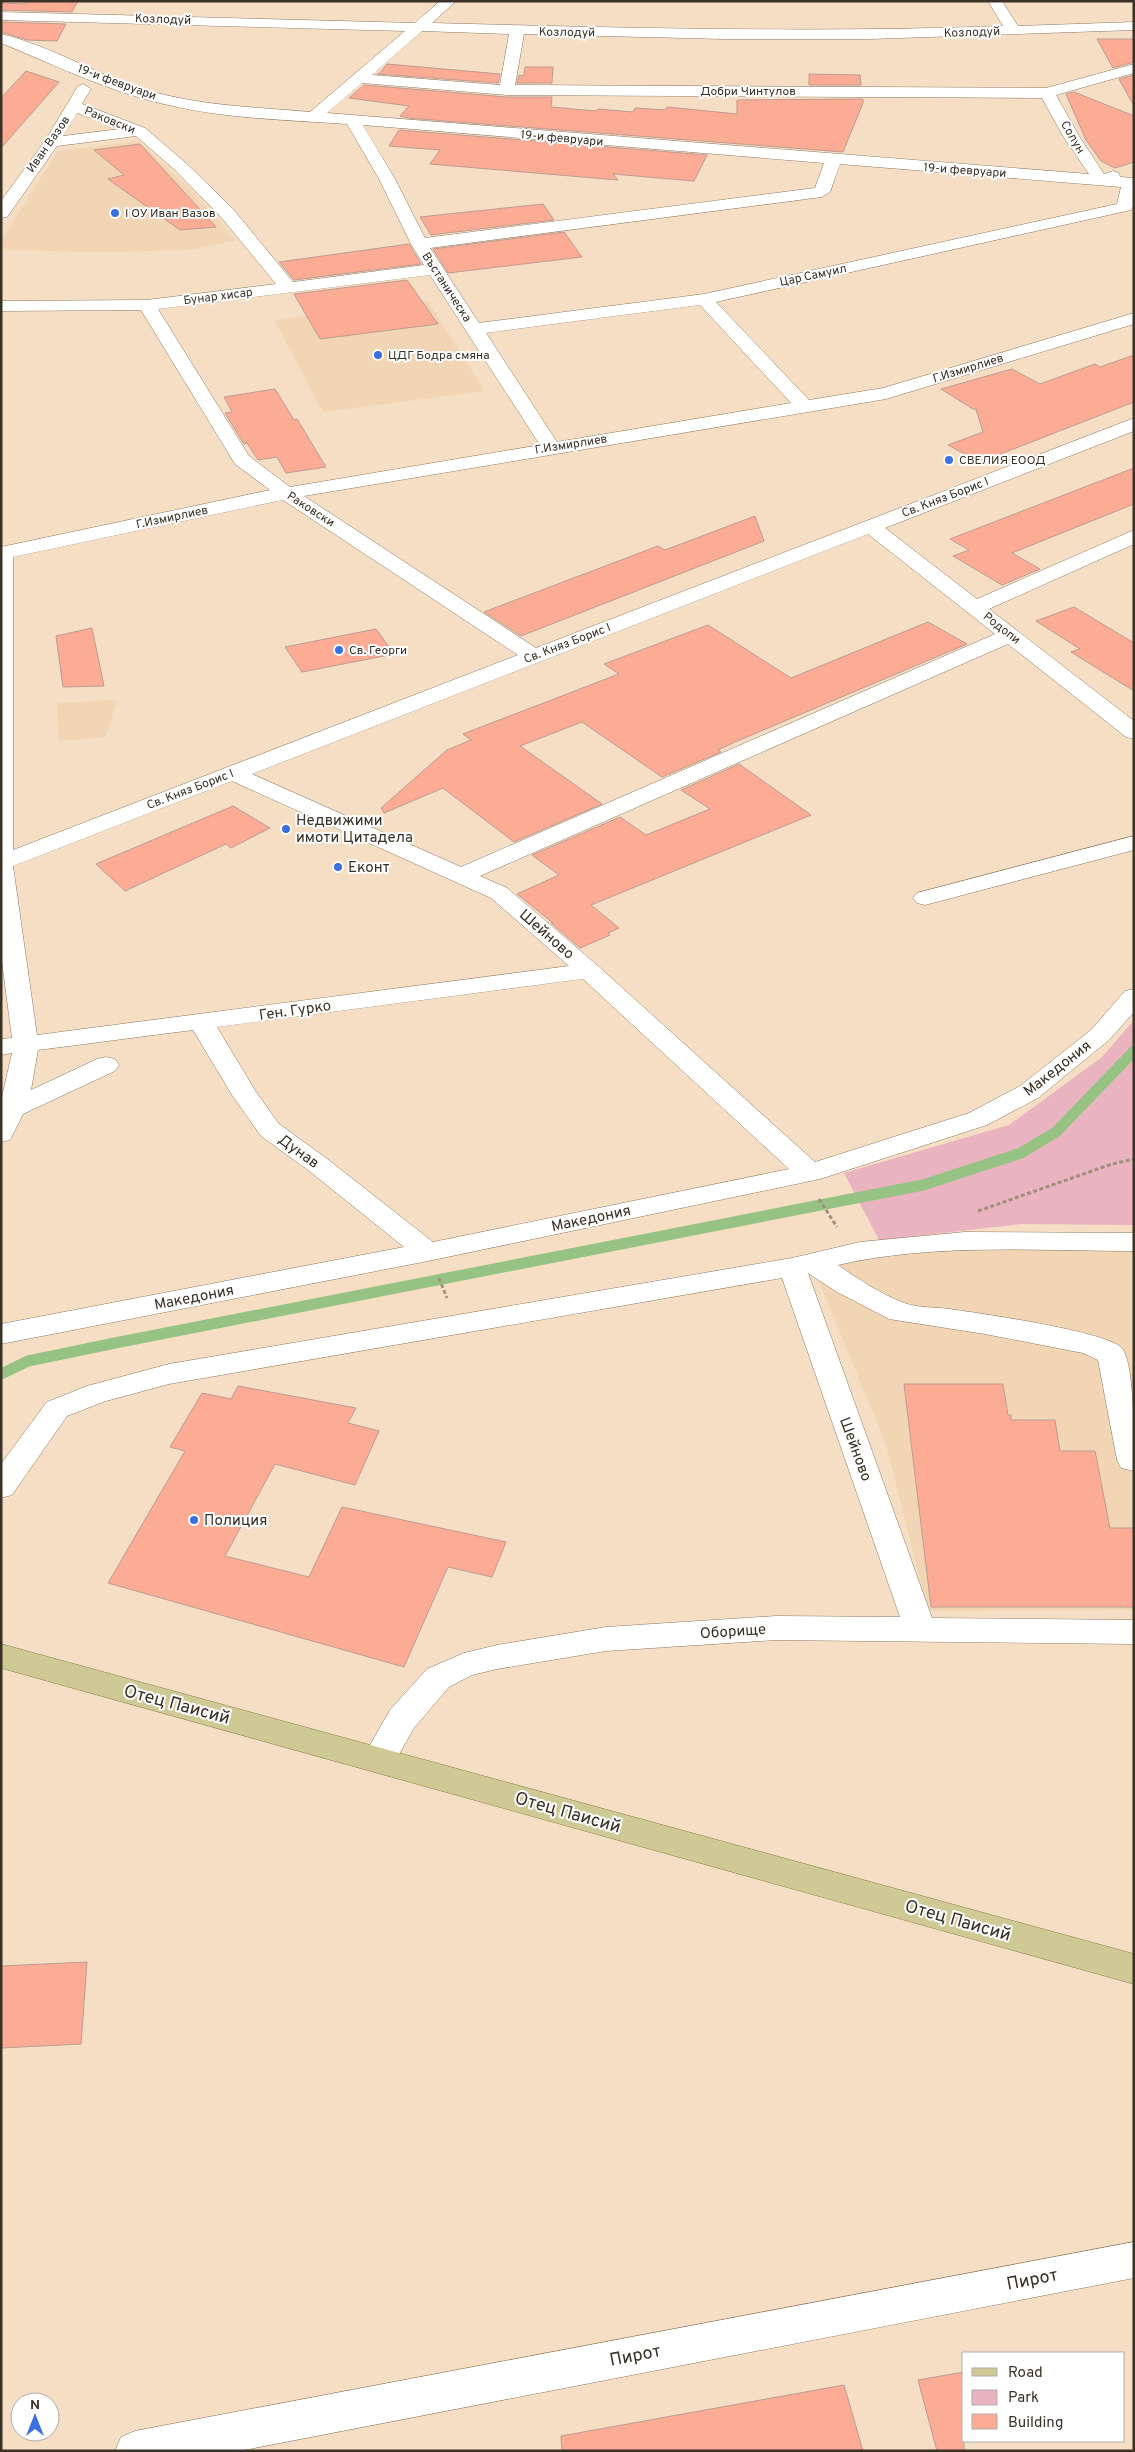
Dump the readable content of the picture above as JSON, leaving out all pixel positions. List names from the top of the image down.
{
  "streets": {
    "main road": ["Отец Паисий"],
    "street": [
      "Козлодуй",
      "19-и февруари",
      "Добри Чинтулов",
      "Раковски",
      "Солун",
      "Иван Вазов",
      "Цар Самуил",
      "Въстаническа",
      "Бунар хисар",
      "Г.Измирлиев",
      "Св. Княз Борис I",
      "Родопи",
      "Шейново",
      "Ген. Гурко",
      "Македония",
      "Дунав",
      "Оборище",
      "Пирот"
    ]
  },
  "crossings": [
    ["19-и февруари", "Солун"],
    ["19-и февруари", "Иван Вазов"],
    ["19-и февруари", "Цар Самуил"],
    ["19-и февруари", "Въстаническа"],
    ["Добри Чинтулов", "Солун"],
    ["Раковски", "Иван Вазов"],
    ["Раковски", "Бунар хисар"],
    ["Раковски", "Г.Измирлиев"],
    ["Раковски", "Св. Княз Борис I"],
    ["Солун", "Цар Самуил"],
    ["Цар Самуил", "Въстаническа"],
    ["Въстаническа", "Бунар хисар"],
    ["Въстаническа", "Г.Измирлиев"],
    ["Св. Княз Борис I", "Родопи"],
    ["Св. Княз Борис I", "Шейново"],
    ["Шейново", "Ген. Гурко"],
    ["Шейново", "Македония"],
    ["Шейново", "Оборище"],
    ["Ген. Гурко", "Дунав"],
    ["Македония", "Дунав"],
    ["Оборище", "Отец Паисий"]
  ],
  "places": [
    "I ОУ Иван Вазов",
    "ЦДГ Бодра смяна",
    "СВЕЛИЯ ЕООД",
    "Св. Георги",
    "Недвижими имоти Цитадела",
    "Еконт",
    "Полиция"
  ],
  "legend": ["Road", "Park", "Building"],
  "north": "top"
}
